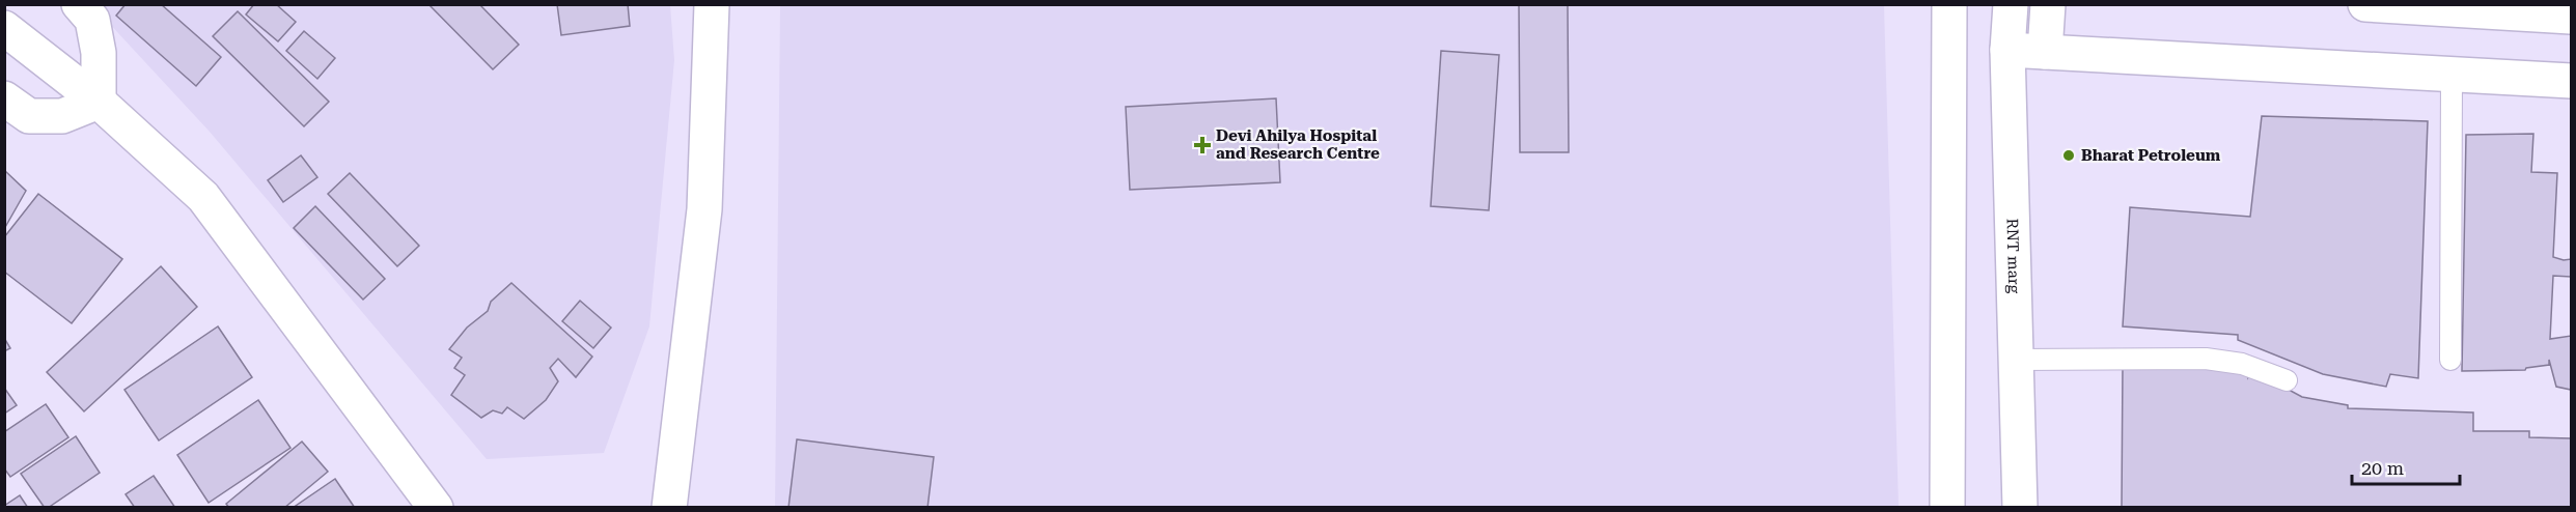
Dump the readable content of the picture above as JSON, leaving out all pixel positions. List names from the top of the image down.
{
  "streets": {
    "main road": ["RNT marg"]
  },
  "places": {
    "health": ["Devi Ahilya Hospital and Research Centre"],
    "other": ["Bharat Petroleum"]
  },
  "scale_bar": "20 m"
}
